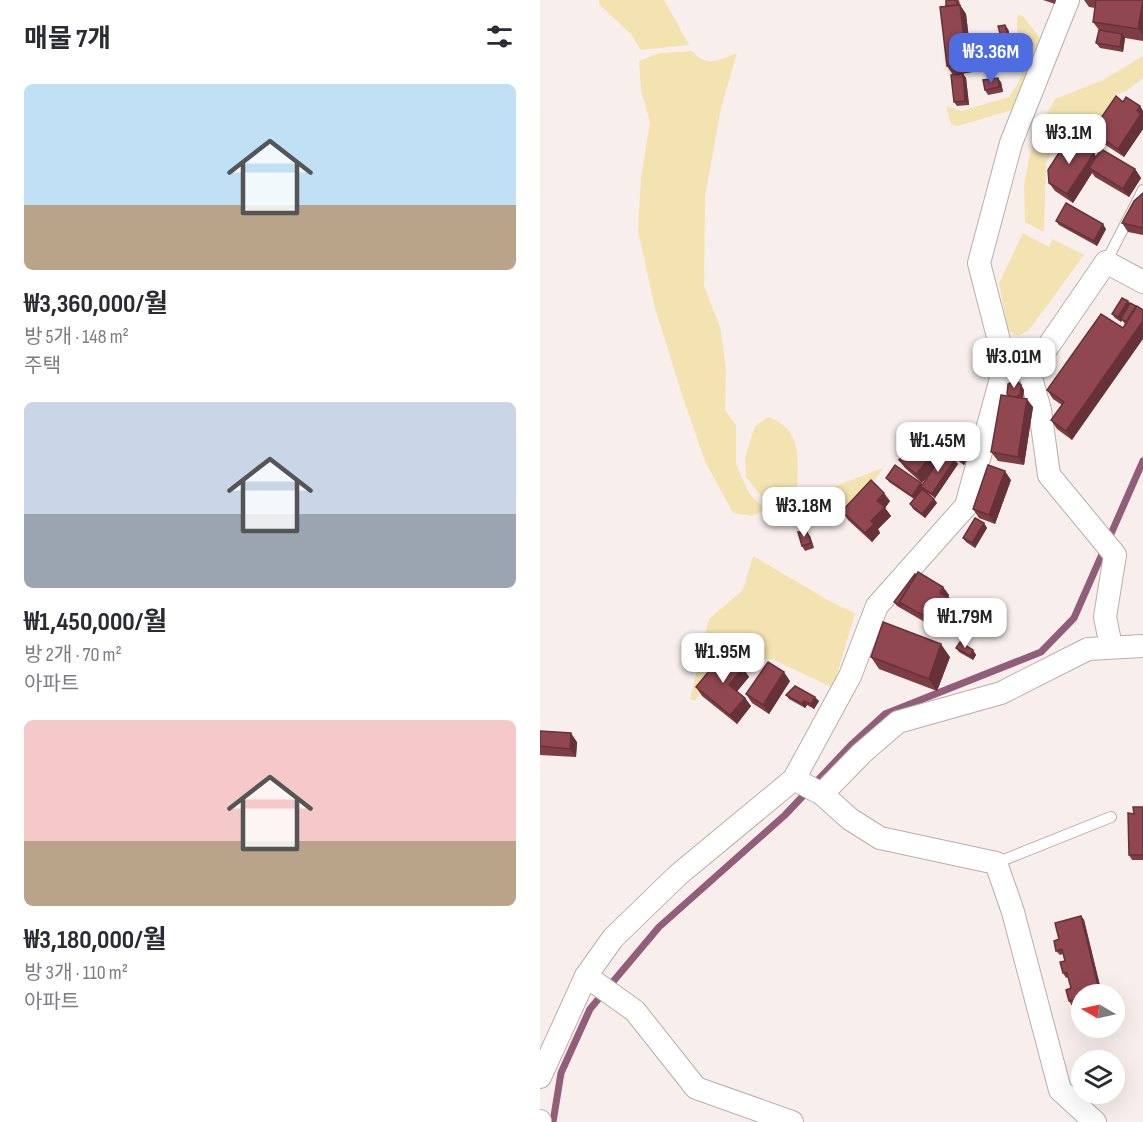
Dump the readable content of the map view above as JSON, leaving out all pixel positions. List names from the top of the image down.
{
  "north": "left",
  "page": {
    "heading": "매물 7개",
    "price": [
      "₩3.36M",
      "₩3.1M",
      "₩3.01M",
      "₩1.45M",
      "₩3.18M",
      "₩1.79M",
      "₩1.95M"
    ],
    "list": [
      {
        "name": "₩3,360,000/월",
        "note": "방 5개 · 148 m² · 주택"
      },
      {
        "name": "₩1,450,000/월",
        "note": "방 2개 · 70 m² · 아파트"
      },
      {
        "name": "₩3,180,000/월",
        "note": "방 3개 · 110 m² · 아파트"
      }
    ]
  }
}
